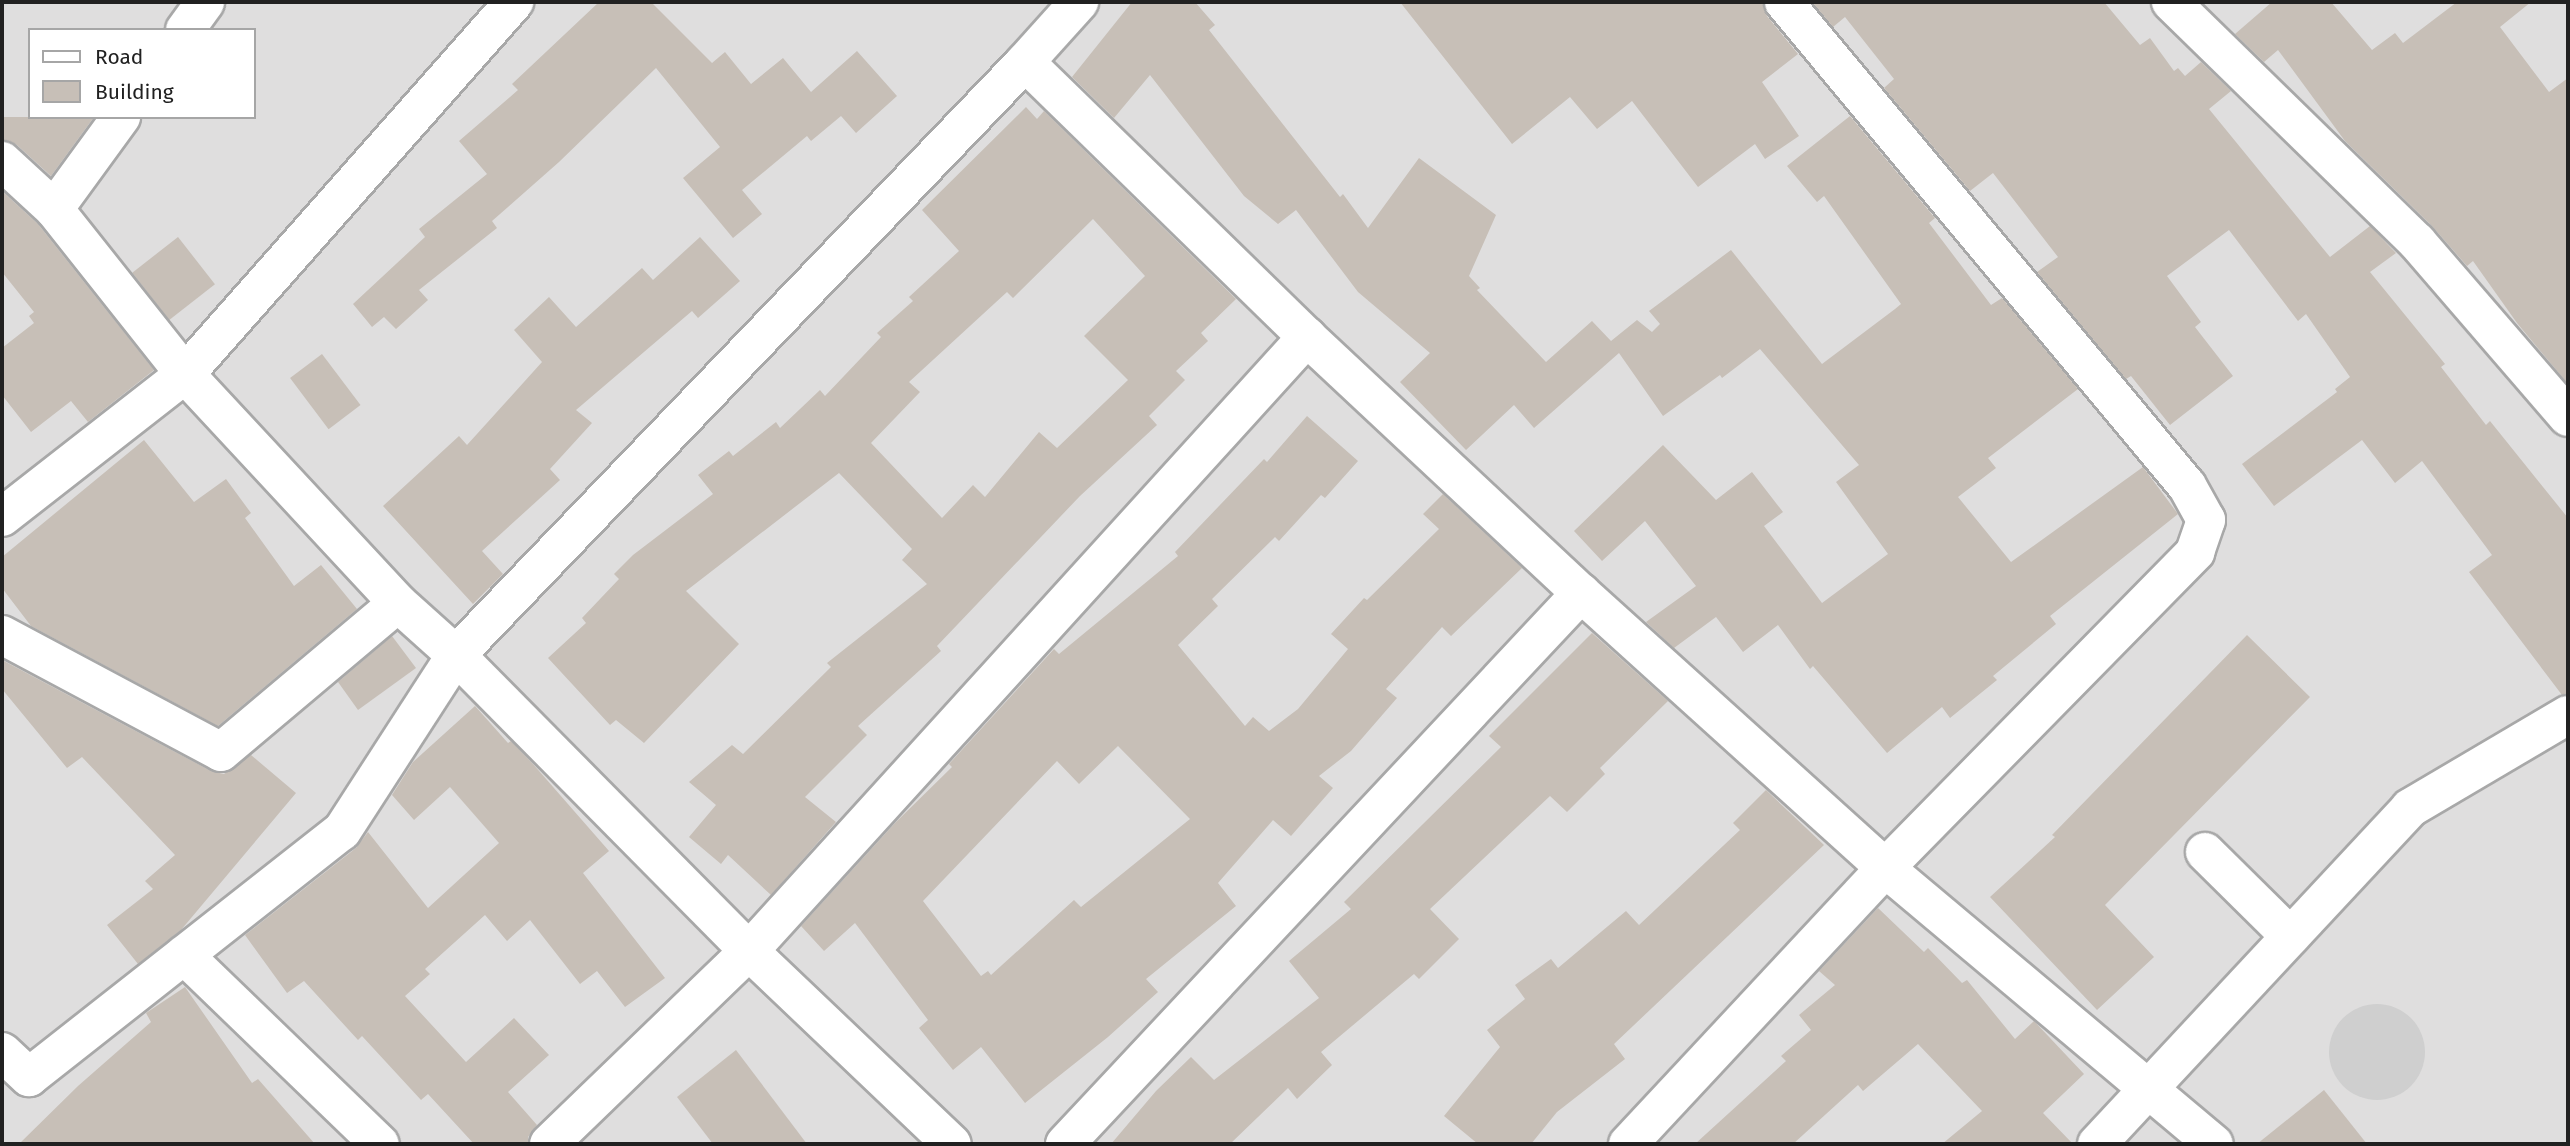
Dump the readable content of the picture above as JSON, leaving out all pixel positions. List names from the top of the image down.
{
  "legend": ["Road", "Building"]
}
